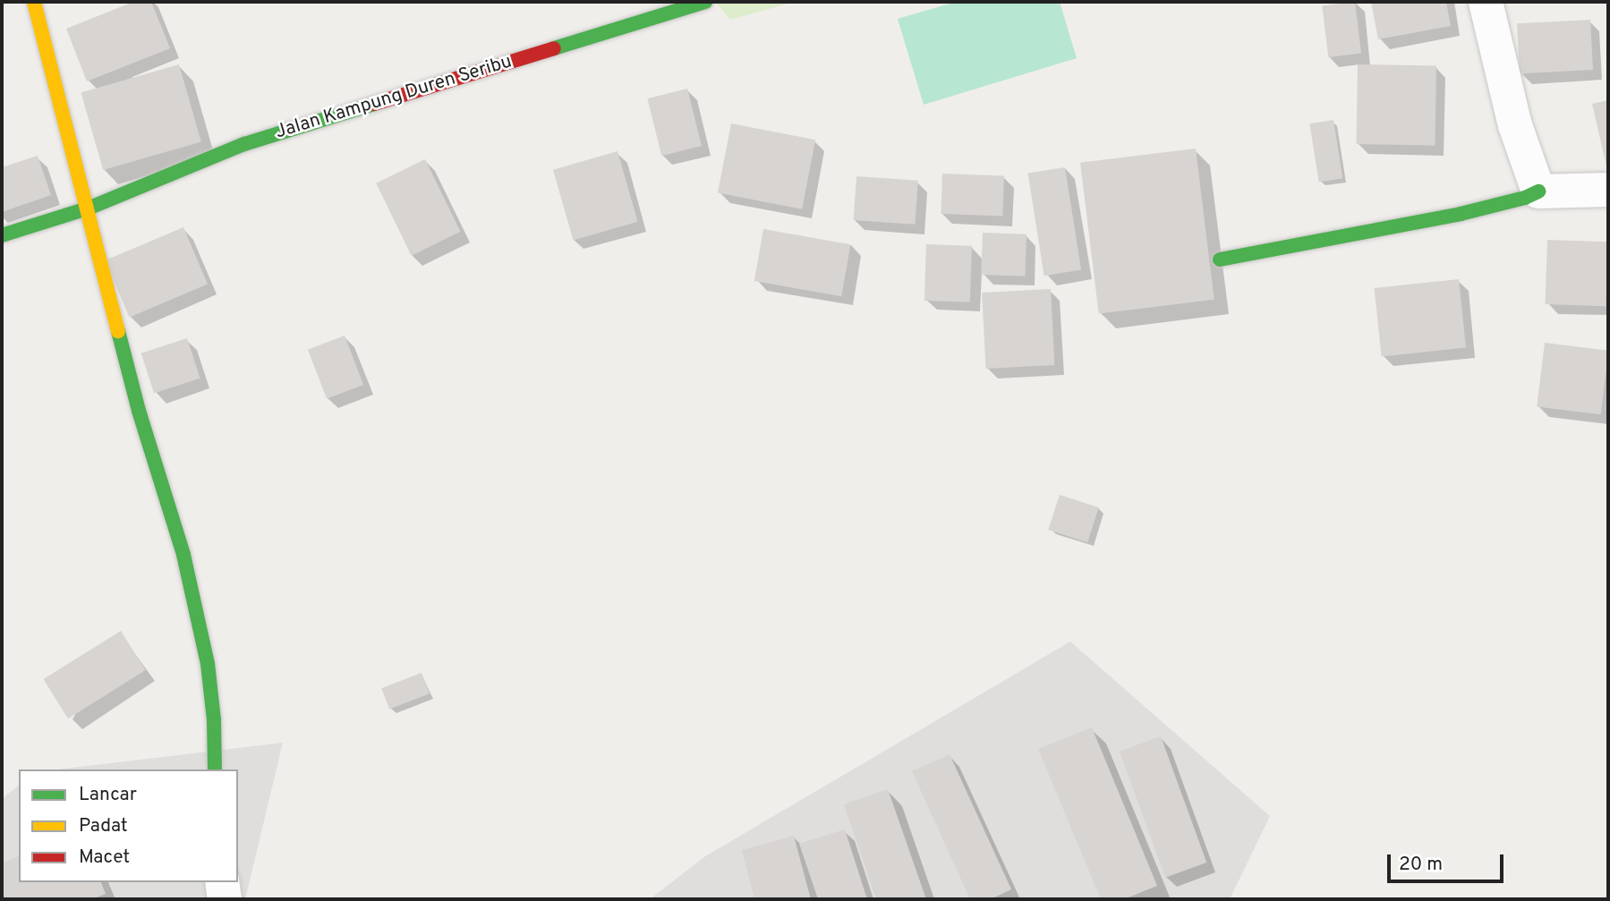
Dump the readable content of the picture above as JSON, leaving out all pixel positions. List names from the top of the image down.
{
  "streets": {
    "street": ["Jalan Kampung Duren Seribu"]
  },
  "legend": ["Lancar", "Padat", "Macet"],
  "scale_bar": "20 m"
}
